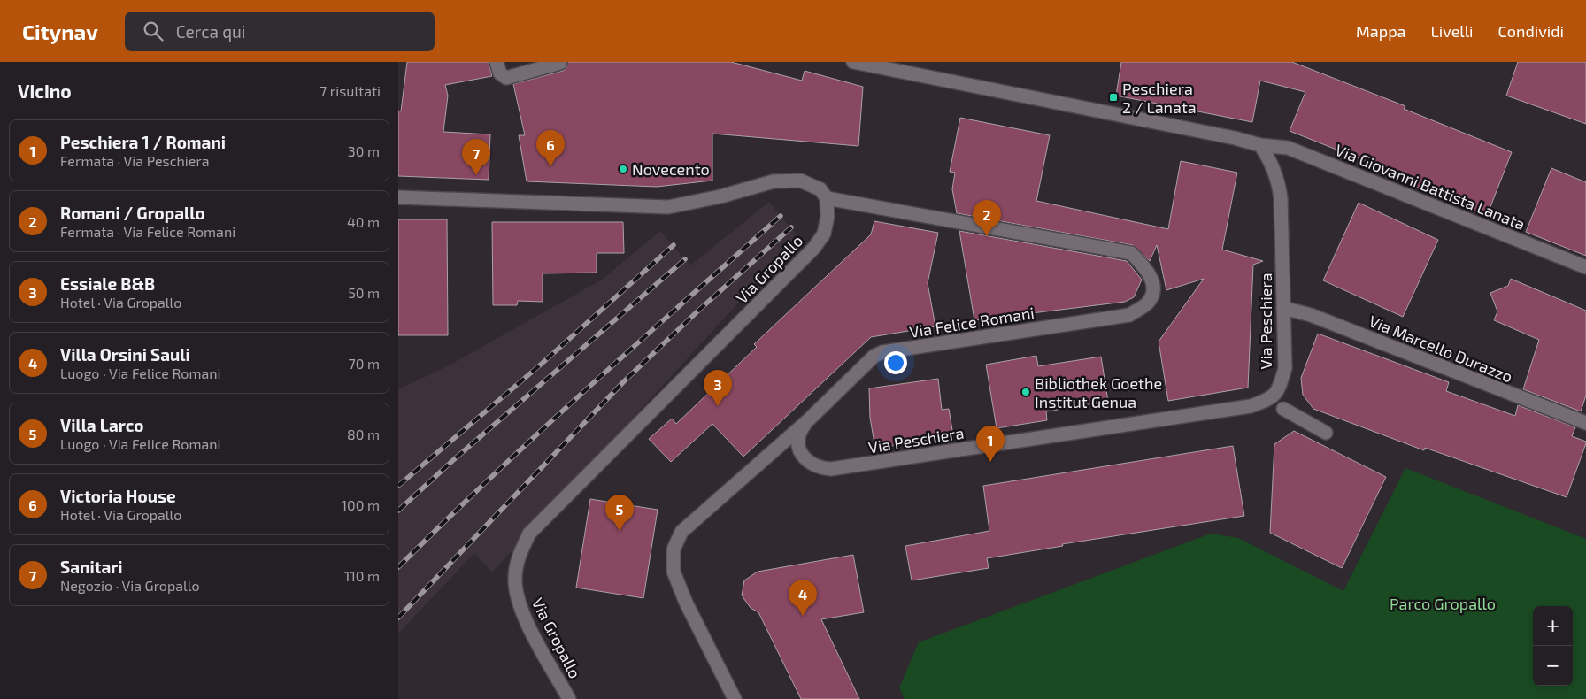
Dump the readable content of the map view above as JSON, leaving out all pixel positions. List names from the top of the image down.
{
  "streets": {
    "street": [
      "Via Giovanni Battista Lanata",
      "Via Gropallo",
      "Via Peschiera",
      "Via Felice Romani",
      "Via Marcello Durazzo"
    ]
  },
  "crossings": [
    ["Via Giovanni Battista Lanata", "Via Peschiera"],
    ["Via Gropallo", "Via Felice Romani"],
    ["Via Peschiera", "Via Felice Romani"],
    ["Via Peschiera", "Via Marcello Durazzo"]
  ],
  "parks": ["Parco Gropallo"],
  "places": {
    "transit": ["Peschiera 2 / Lanata"],
    "other": ["Novecento", "Bibliothek Goethe Institut Genua"]
  },
  "page": {
    "header": "Citynav",
    "search": "Cerca qui",
    "nav": ["Mappa", "Livelli", "Condividi"],
    "heading": ["Vicino", "7 risultati"],
    "list": [
      {
        "mark": "1",
        "name": "Peschiera 1 / Romani",
        "note": "Fermata · Via Peschiera",
        "value": "30 m"
      },
      {
        "mark": "2",
        "name": "Romani / Gropallo",
        "note": "Fermata · Via Felice Romani",
        "value": "40 m"
      },
      {
        "mark": "3",
        "name": "Essiale B&B",
        "note": "Hotel · Via Gropallo",
        "value": "50 m"
      },
      {
        "mark": "4",
        "name": "Villa Orsini Sauli",
        "note": "Luogo · Via Felice Romani",
        "value": "70 m"
      },
      {
        "mark": "5",
        "name": "Villa Larco",
        "note": "Luogo · Via Felice Romani",
        "value": "80 m"
      },
      {
        "mark": "6",
        "name": "Victoria House",
        "note": "Hotel · Via Gropallo",
        "value": "100 m"
      },
      {
        "mark": "7",
        "name": "Sanitari",
        "note": "Negozio · Via Gropallo",
        "value": "110 m"
      }
    ],
    "pins": [
      "6",
      "7",
      "2",
      "3",
      "1",
      "5",
      "4"
    ],
    "map_buttons": ["+", "−"]
  }
}
